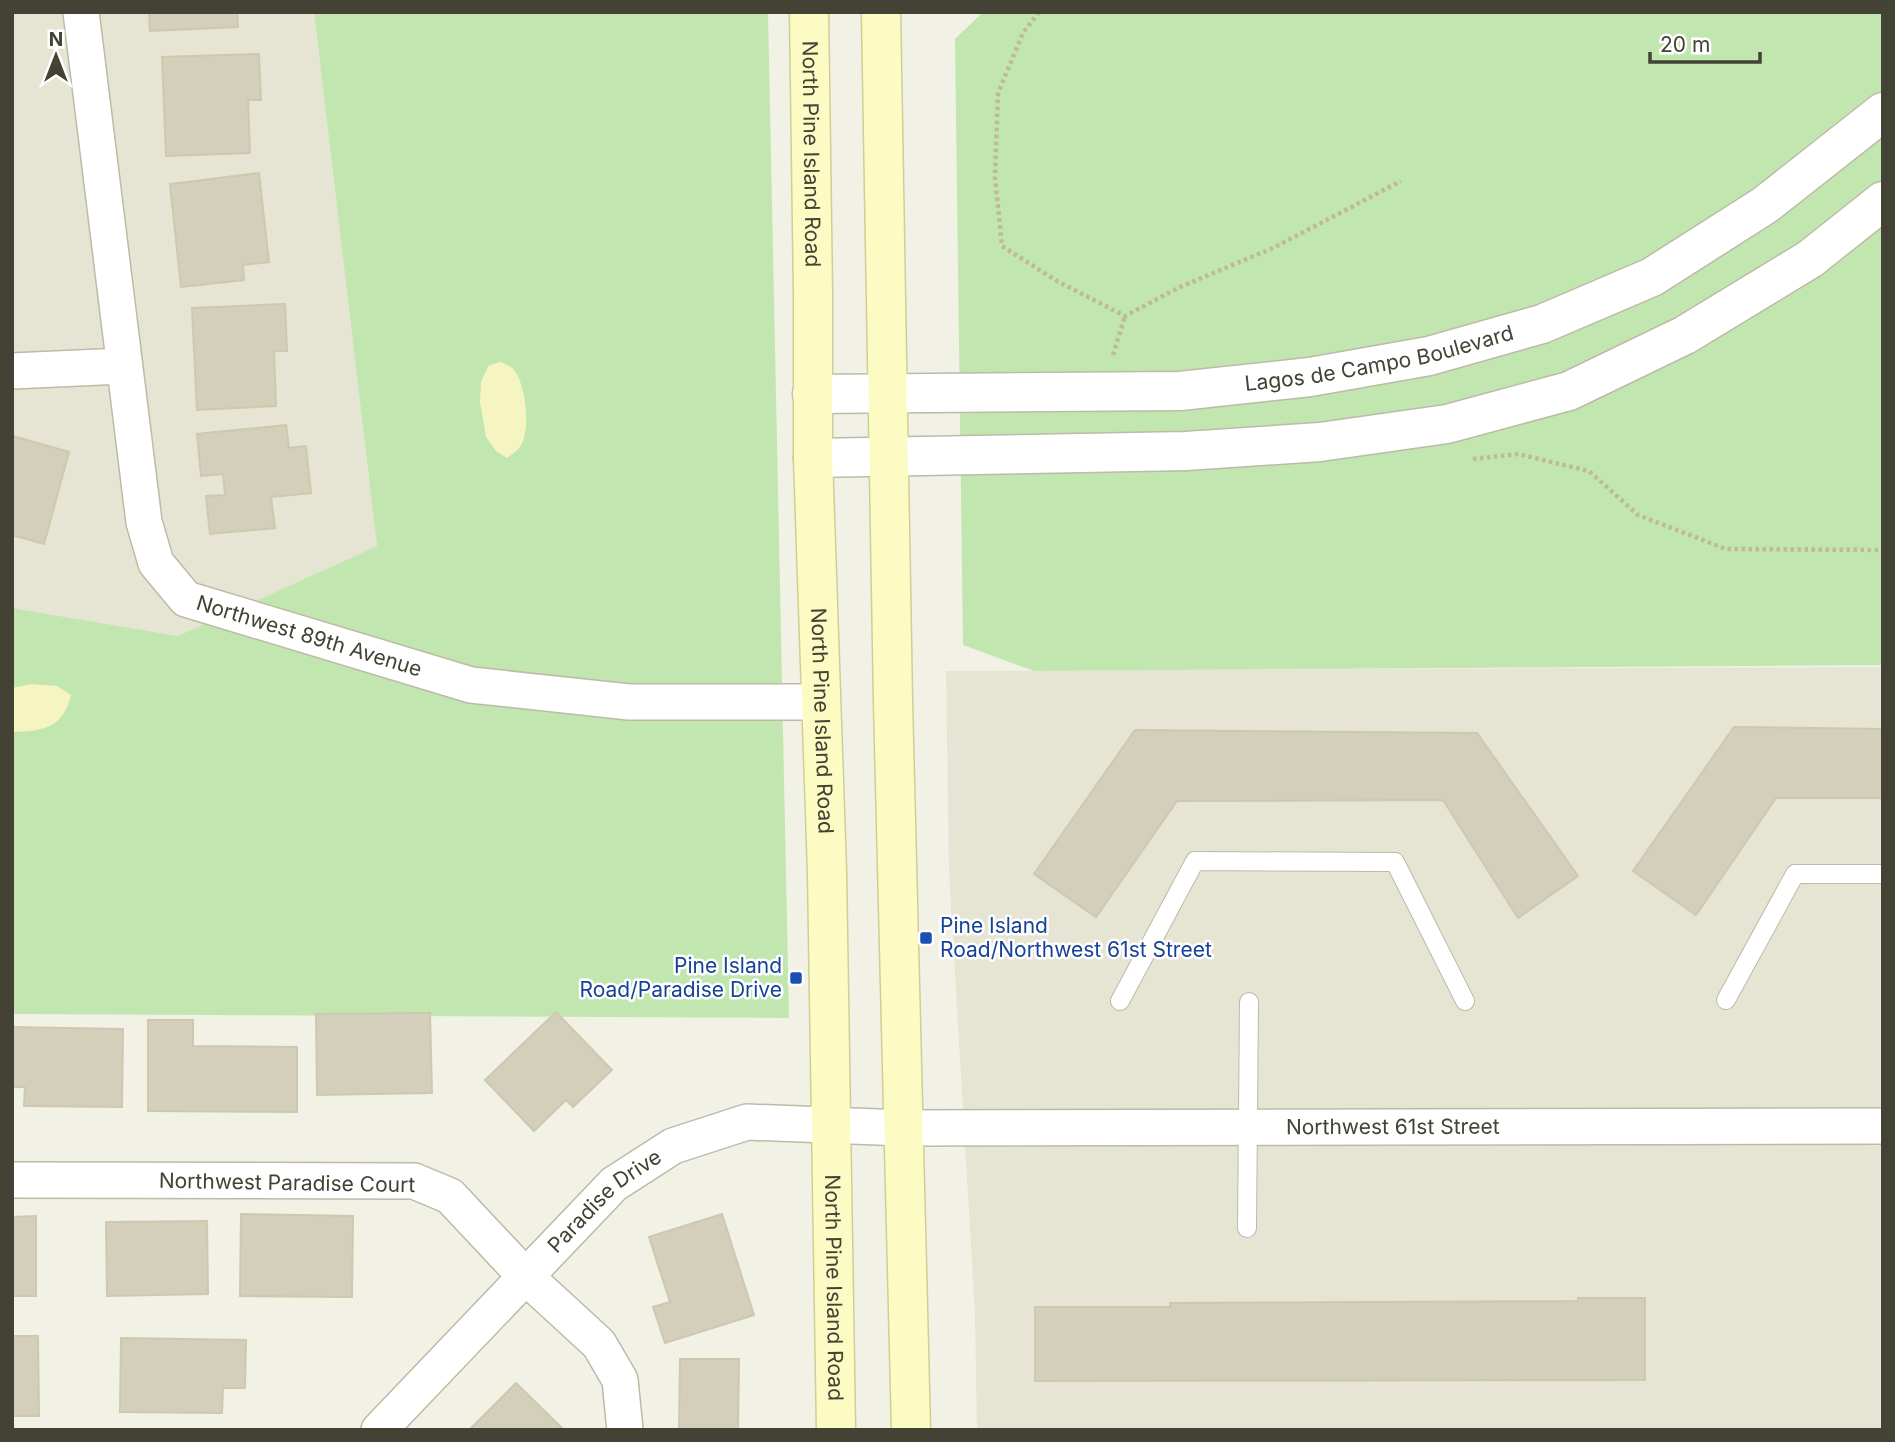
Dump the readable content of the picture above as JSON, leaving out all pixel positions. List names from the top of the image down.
{
  "streets": {
    "main road": ["North Pine Island Road"],
    "street": [
      "Lagos de Campo Boulevard",
      "Northwest 89th Avenue",
      "Northwest 61st Street",
      "Northwest Paradise Court",
      "Paradise Drive"
    ]
  },
  "crossings": [
    ["North Pine Island Road", "Lagos de Campo Boulevard"],
    ["North Pine Island Road", "Northwest 89th Avenue"],
    ["North Pine Island Road", "Paradise Drive"],
    ["Northwest 61st Street", "Paradise Drive"],
    ["Northwest Paradise Court", "Paradise Drive"]
  ],
  "places": {
    "transit": ["Pine Island Road/Northwest 61st Street", "Pine Island Road/Paradise Drive"]
  },
  "scale_bar": "20 m",
  "north": "top"
}
